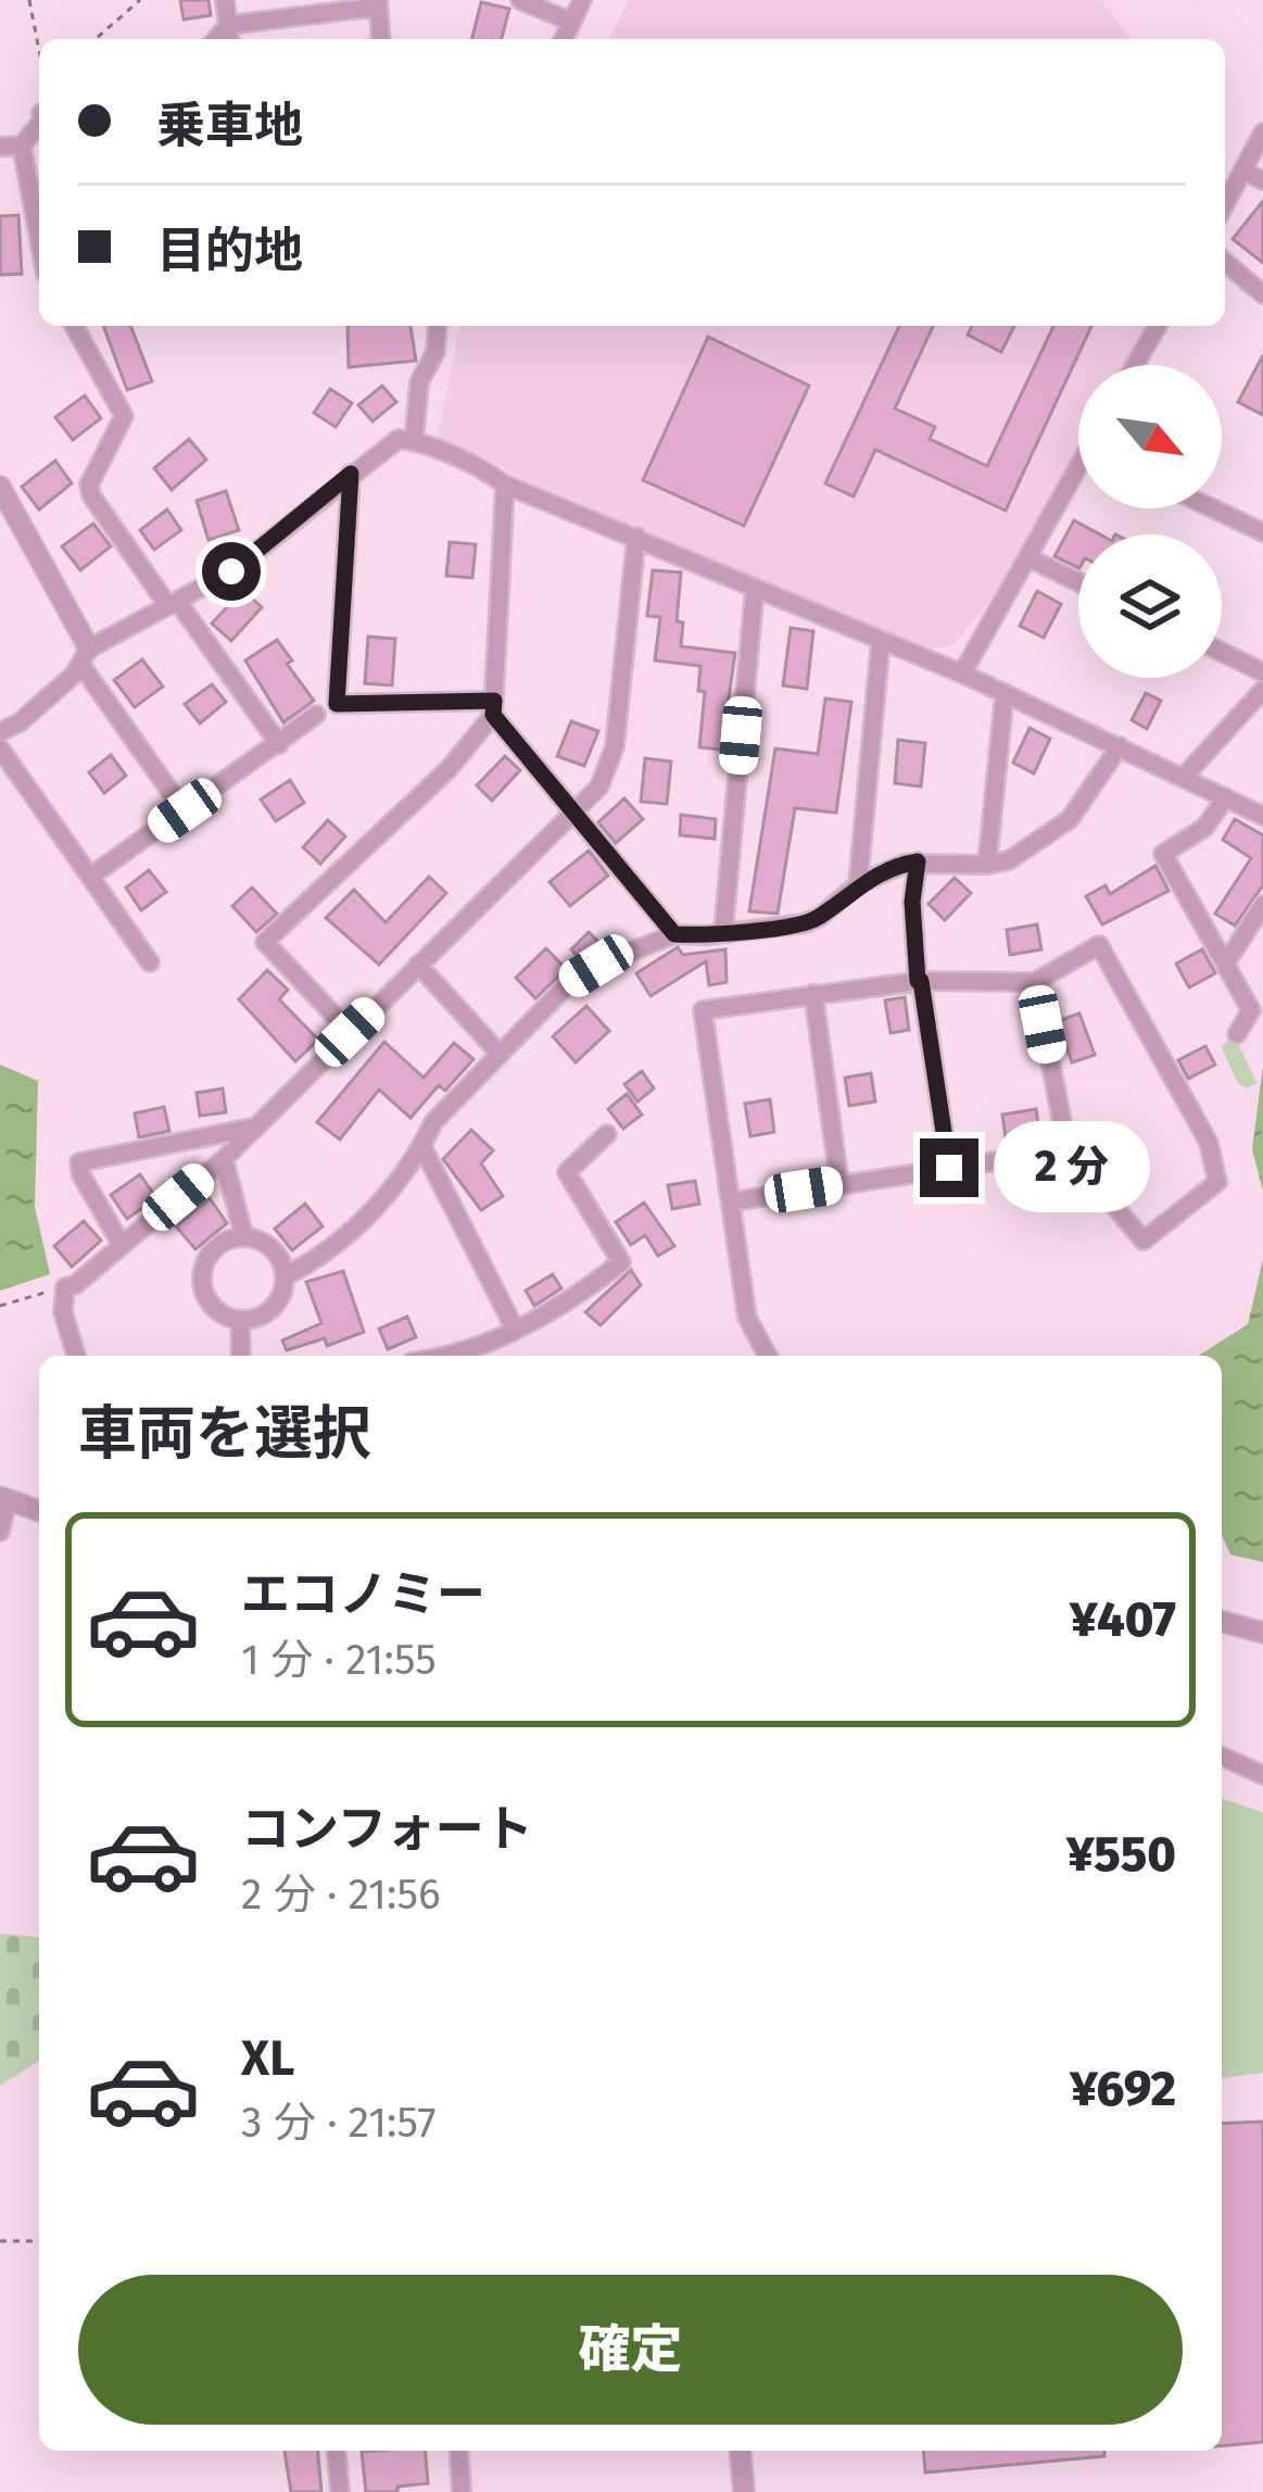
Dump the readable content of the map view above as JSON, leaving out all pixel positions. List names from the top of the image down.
{
  "north": "bottom right",
  "page": {
    "banner": ["乗車地", "目的地"],
    "bubble": "2 分",
    "heading": "車両を選択",
    "list": [
      {
        "name": "エコノミー",
        "note": "1 分 · 21:55",
        "value": "¥407"
      },
      {
        "name": "コンフォート",
        "note": "2 分 · 21:56",
        "value": "¥550"
      },
      {
        "name": "XL",
        "note": "3 分 · 21:57",
        "value": "¥692"
      }
    ],
    "buttons": "確定"
  }
}
